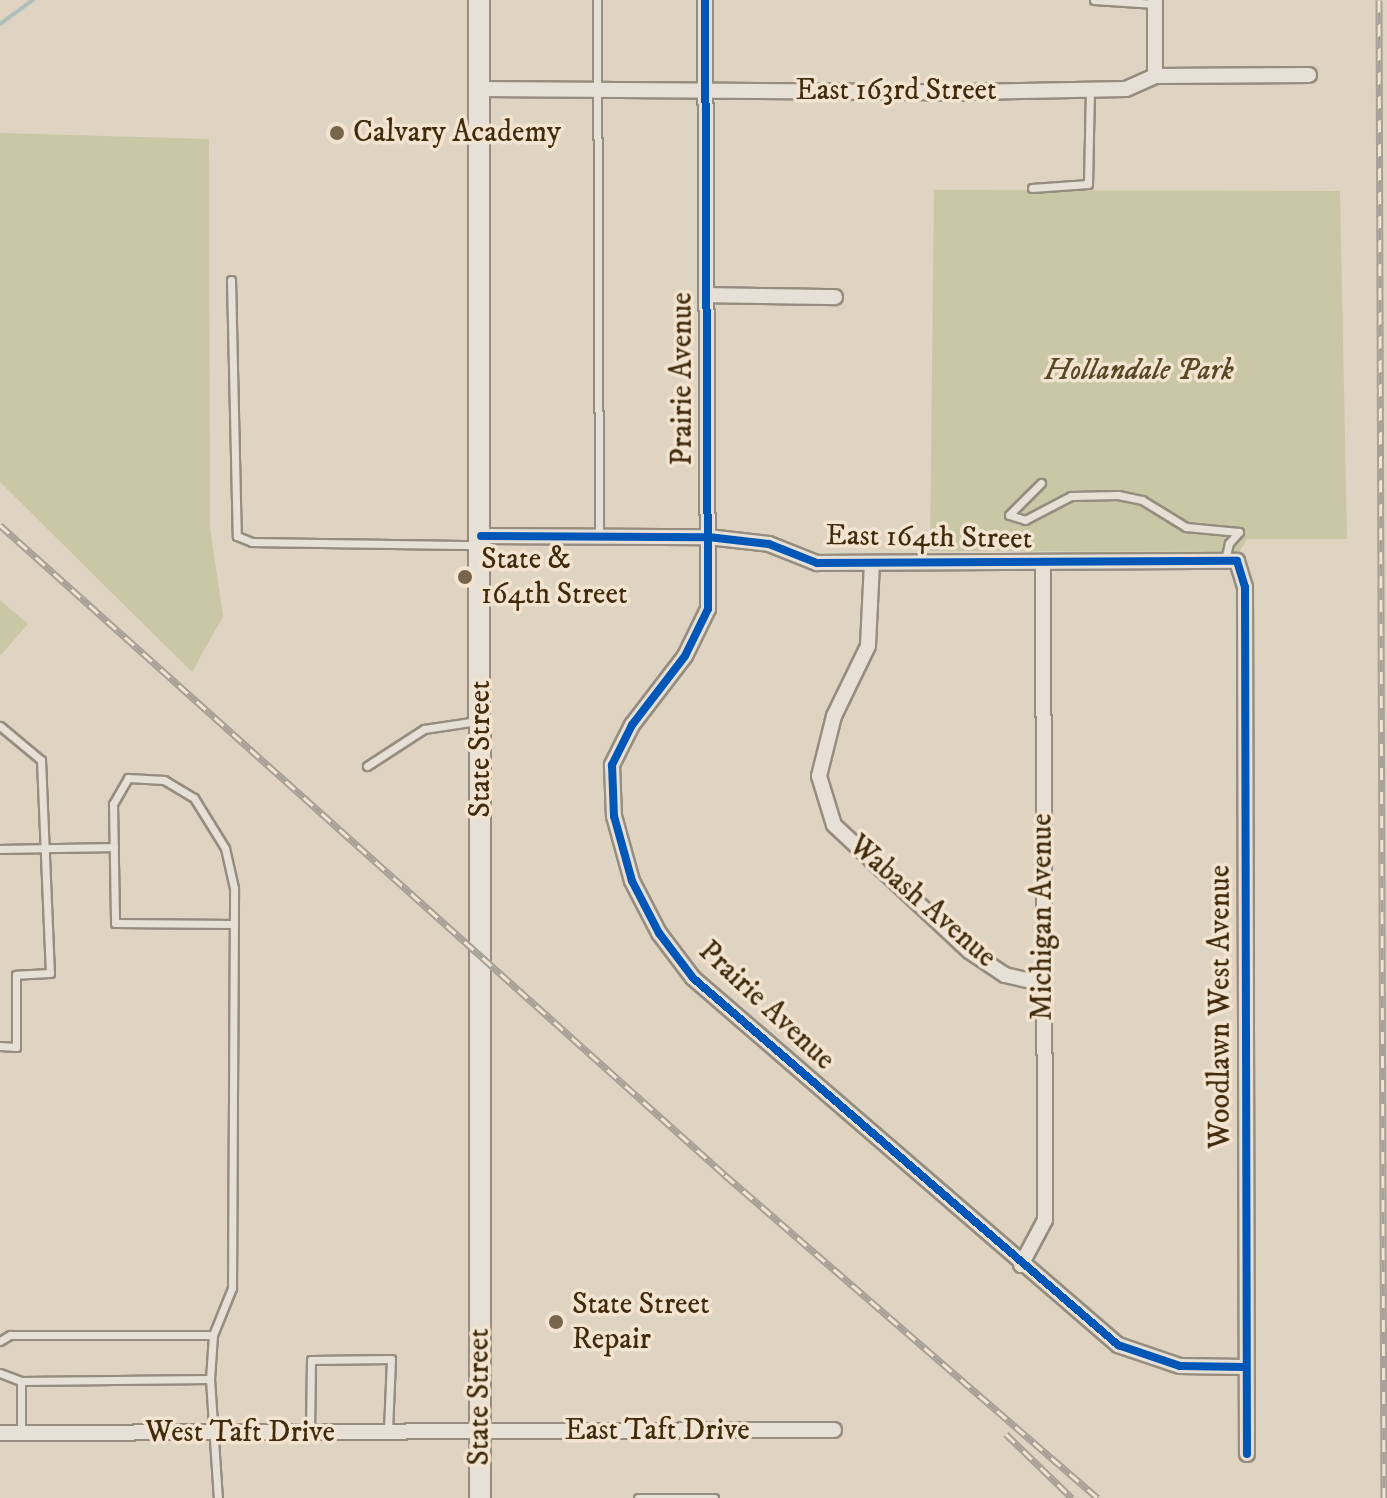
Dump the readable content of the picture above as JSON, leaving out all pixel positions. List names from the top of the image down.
{
  "streets": {
    "street": [
      "East 163rd Street",
      "Prairie Avenue",
      "East 164th Street",
      "State Street",
      "Wabash Avenue",
      "Michigan Avenue",
      "Woodlawn West Avenue",
      "East Taft Drive",
      "West Taft Drive"
    ]
  },
  "crossings": [
    ["East 163rd Street", "Prairie Avenue"],
    ["East 163rd Street", "State Street"],
    ["Prairie Avenue", "East 164th Street"],
    ["Prairie Avenue", "Michigan Avenue"],
    ["Prairie Avenue", "Woodlawn West Avenue"],
    ["East 164th Street", "State Street"],
    ["East 164th Street", "Wabash Avenue"],
    ["East 164th Street", "Michigan Avenue"],
    ["East 164th Street", "Woodlawn West Avenue"],
    ["State Street", "East Taft Drive"],
    ["State Street", "West Taft Drive"],
    ["Wabash Avenue", "Michigan Avenue"],
    ["East Taft Drive", "West Taft Drive"]
  ],
  "parks": ["Hollandale Park"],
  "places": ["Calvary Academy", "State & 164th Street", "State Street Repair"]
}
